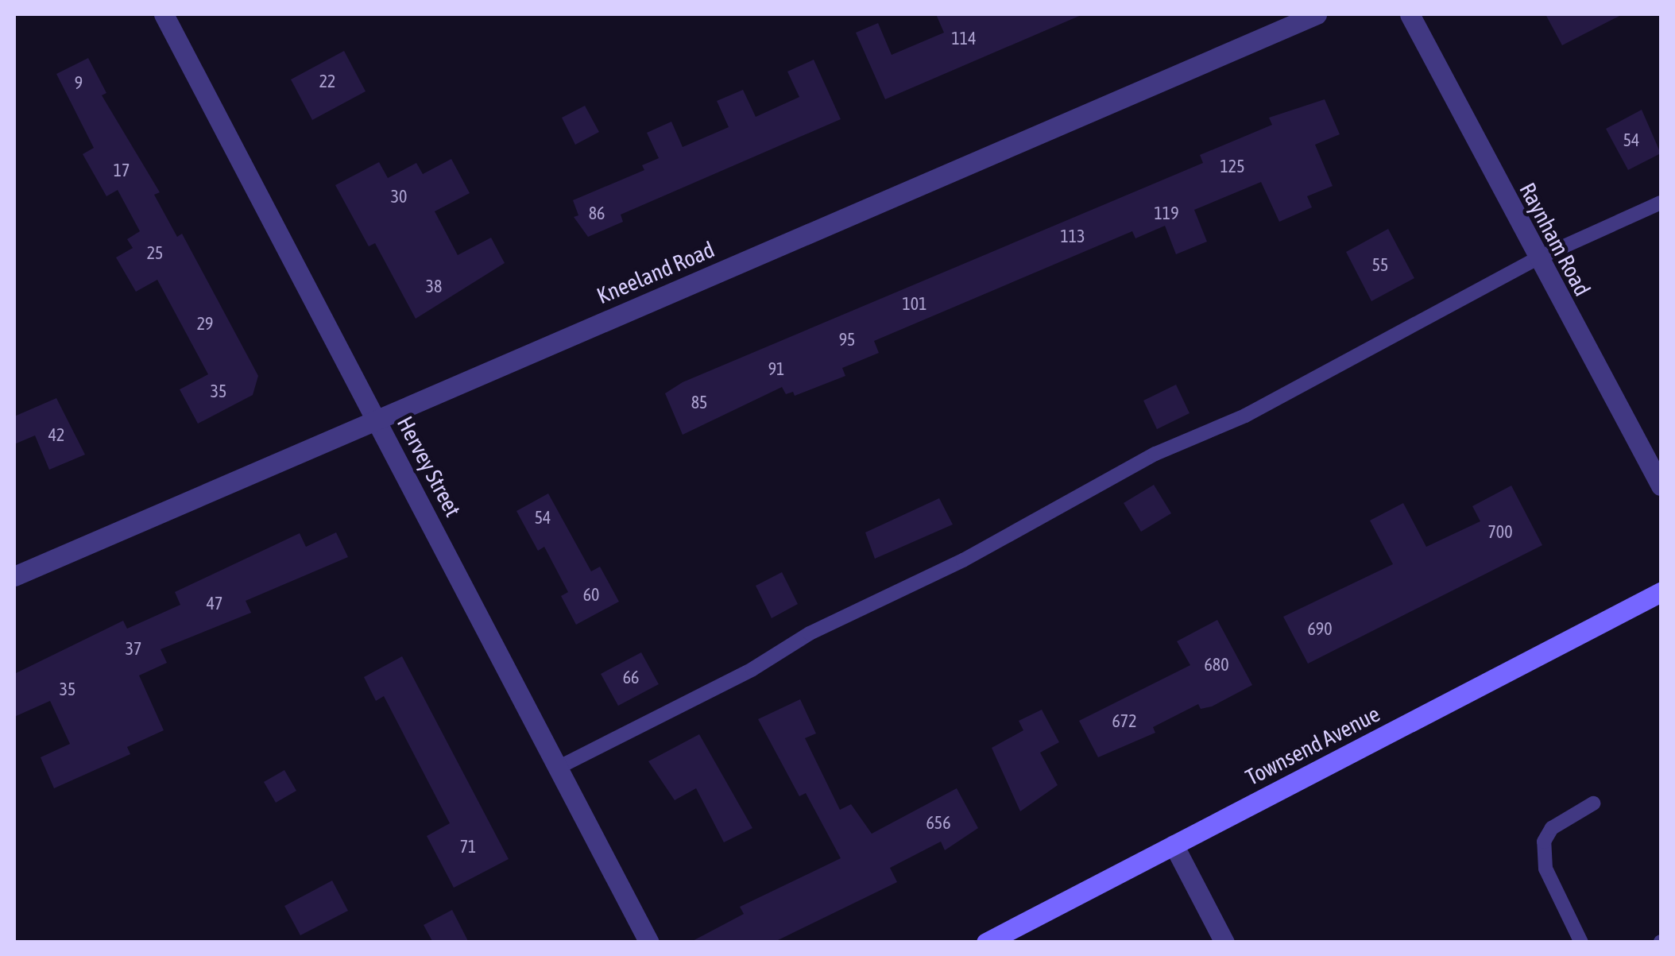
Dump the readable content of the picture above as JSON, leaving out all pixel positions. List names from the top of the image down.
{
  "streets": {
    "main road": ["Townsend Avenue"],
    "street": ["Raynham Road", "Kneeland Road", "Hervey Street"]
  },
  "crossings": [
    ["Kneeland Road", "Hervey Street"]
  ],
  "house_numbers": [
    "114",
    "22",
    "9",
    "54",
    "125",
    "17",
    "30",
    "86",
    "119",
    "113",
    "25",
    "55",
    "38",
    "101",
    "29",
    "95",
    "91",
    "35",
    "85",
    "42",
    "54",
    "700",
    "60",
    "47",
    "690",
    "37",
    "680",
    "66",
    "35",
    "672",
    "656",
    "71"
  ]
}
